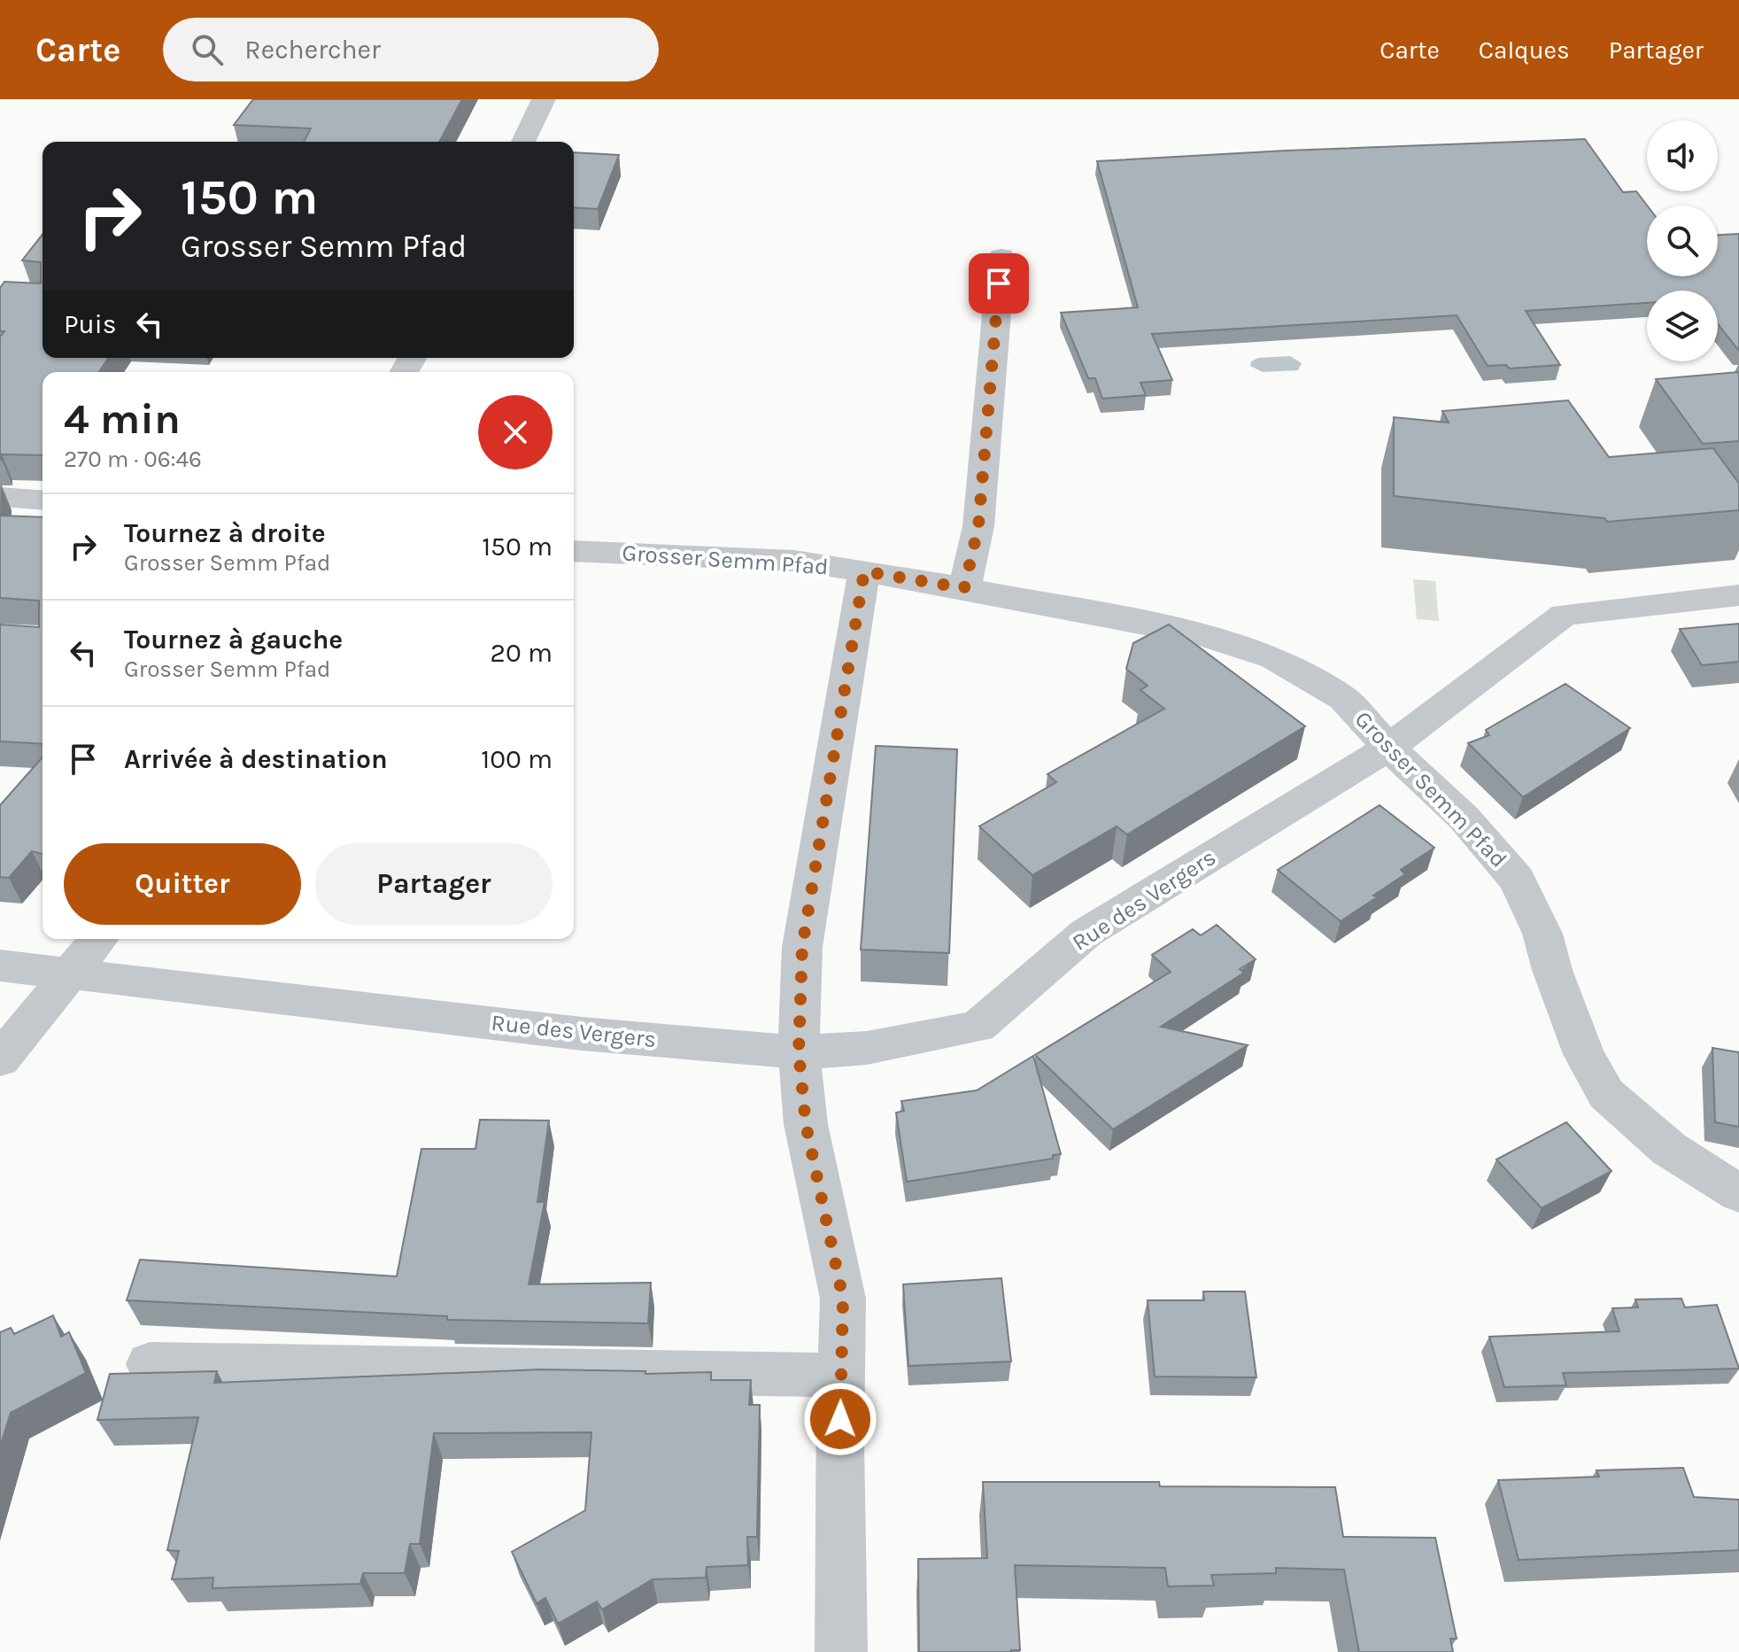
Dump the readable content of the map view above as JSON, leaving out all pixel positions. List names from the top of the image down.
{
  "streets": {
    "street": ["Grosser Semm Pfad", "Rue des Vergers"]
  },
  "crossings": [
    ["Grosser Semm Pfad", "Rue des Vergers"]
  ],
  "page": {
    "header": "Carte",
    "search": "Rechercher",
    "nav": ["Carte", "Calques", "Partager"],
    "turn": ["150 m", "Grosser Semm Pfad"],
    "then": "Puis",
    "heading": ["4 min", "270 m · 06:46"],
    "list": [
      {
        "name": "Tournez à droite",
        "note": "Grosser Semm Pfad",
        "value": "150 m"
      },
      {
        "name": "Tournez à gauche",
        "note": "Grosser Semm Pfad",
        "value": "20 m"
      },
      {
        "name": "Arrivée à destination",
        "value": "100 m"
      }
    ],
    "buttons": ["Quitter", "Partager"]
  }
}
